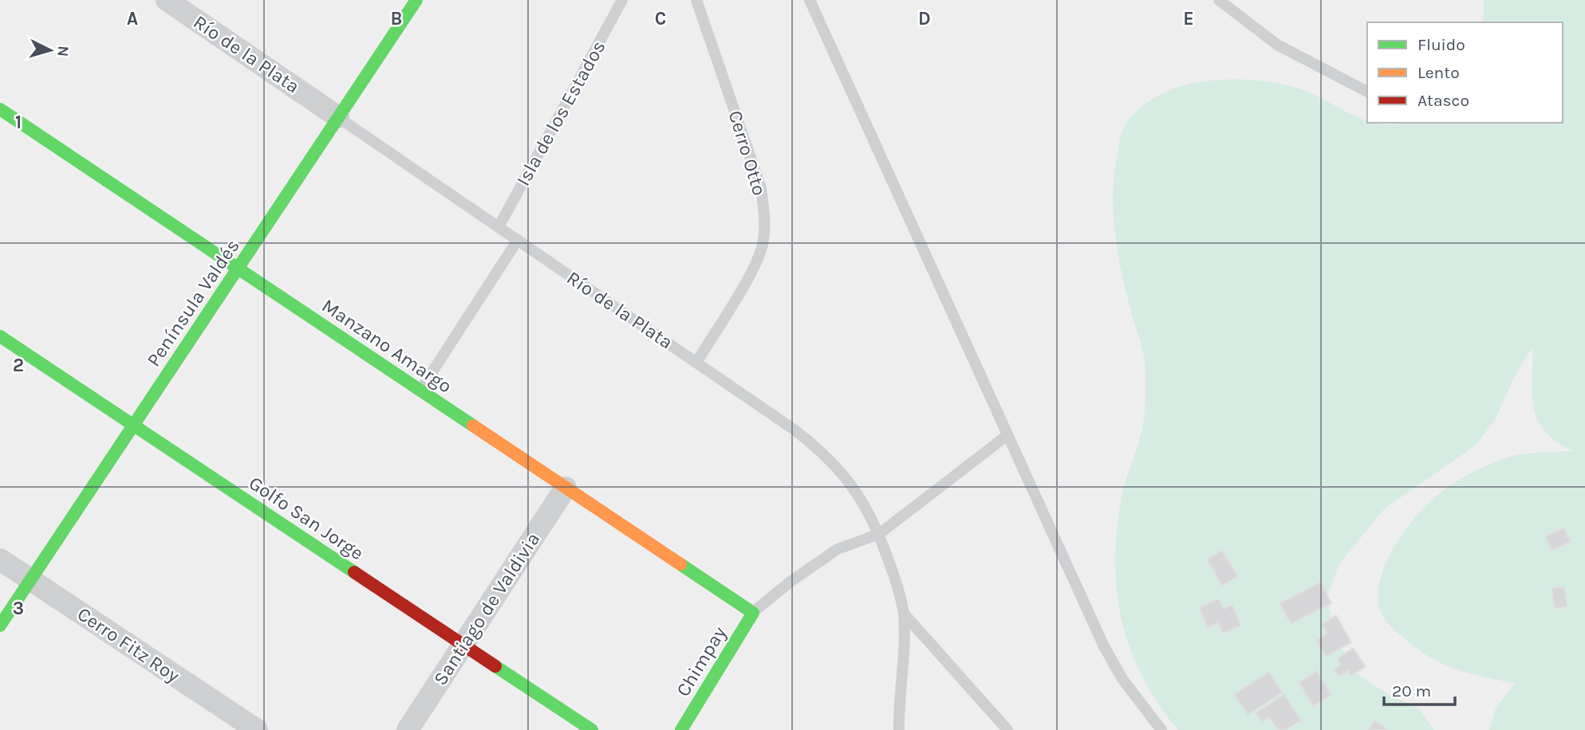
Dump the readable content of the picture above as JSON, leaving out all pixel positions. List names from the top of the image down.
{
  "streets": {
    "street": [
      "Río de la Plata",
      "Península Valdés",
      "Manzano Amargo",
      "Golfo San Jorge",
      "Santiago de Valdivia",
      "Cerro Fitz Roy",
      "Chimpay"
    ],
    "lane": ["Isla de los Estados", "Cerro Otto"]
  },
  "crossings": [
    ["Río de la Plata", "Isla de los Estados"],
    ["Río de la Plata", "Cerro Otto"],
    ["Río de la Plata", "Península Valdés"],
    ["Península Valdés", "Manzano Amargo"],
    ["Península Valdés", "Golfo San Jorge"],
    ["Península Valdés", "Cerro Fitz Roy"],
    ["Manzano Amargo", "Santiago de Valdivia"],
    ["Manzano Amargo", "Chimpay"],
    ["Golfo San Jorge", "Santiago de Valdivia"]
  ],
  "legend": ["Fluido", "Lento", "Atasco"],
  "scale_bar": "20 m",
  "north": "right",
  "grid": {
    "columns": [
      "A",
      "B",
      "C",
      "D",
      "E"
    ],
    "rows": ["1", "2", "3"]
  }
}
